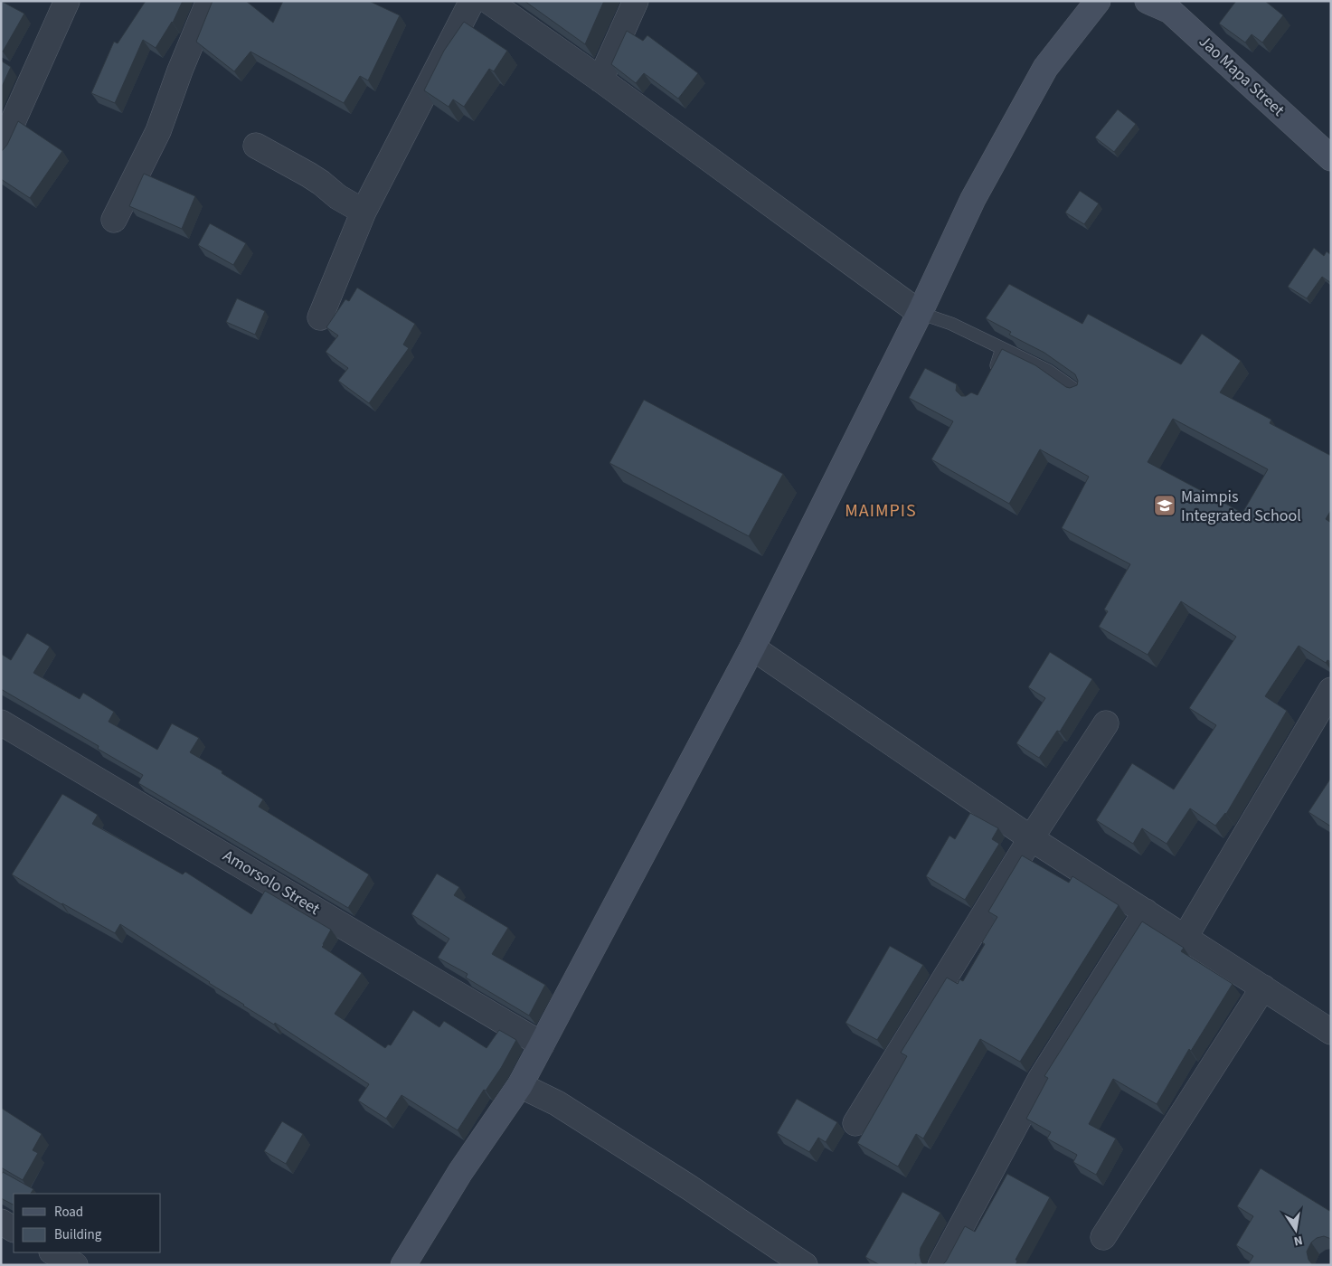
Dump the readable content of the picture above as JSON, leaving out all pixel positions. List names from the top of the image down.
{
  "streets": {
    "street": ["Jao Mapa Street", "Amorsolo Street"]
  },
  "districts": ["MAIMPIS"],
  "places": {
    "school or university": ["Maimpis Integrated School"]
  },
  "legend": ["Road", "Building"],
  "north": "bottom"
}
